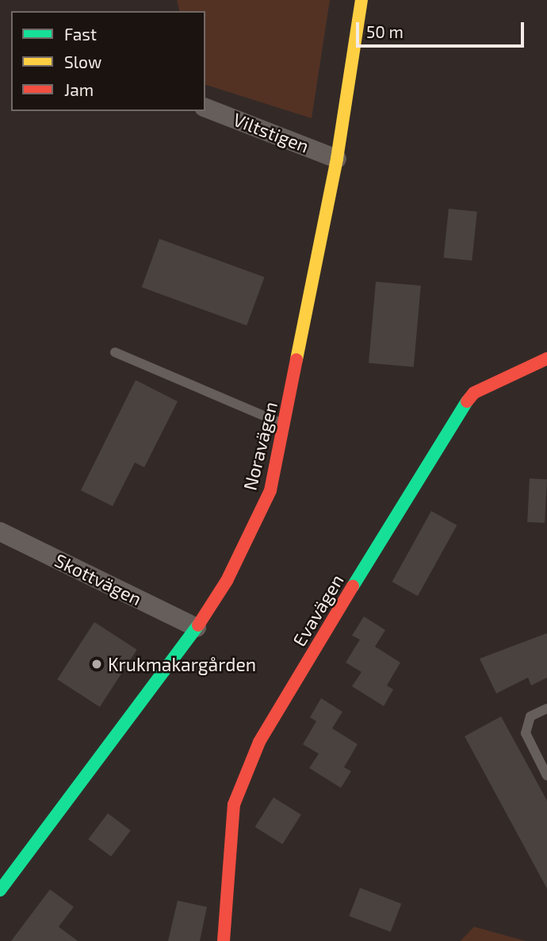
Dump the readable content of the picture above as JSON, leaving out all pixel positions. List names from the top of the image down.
{
  "streets": {
    "street": [
      "Viltstigen",
      "Noravägen",
      "Skottvägen",
      "Evavägen"
    ]
  },
  "crossings": [
    ["Viltstigen", "Noravägen"],
    ["Noravägen", "Skottvägen"]
  ],
  "places": ["Krukmakargården"],
  "legend": ["Fast", "Slow", "Jam"],
  "scale_bar": "50 m"
}
